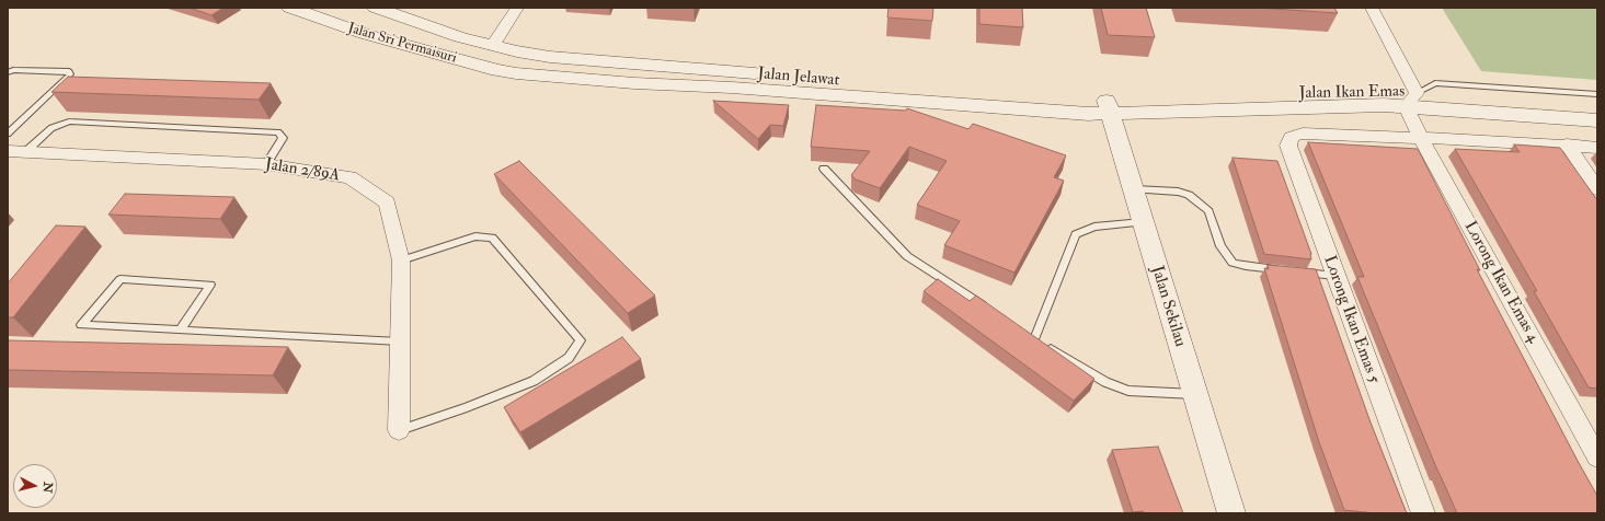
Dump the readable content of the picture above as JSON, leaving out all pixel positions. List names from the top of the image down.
{
  "streets": {
    "street": [
      "Jalan Sri Permaisuri",
      "Jalan Jelawat",
      "Jalan Ikan Emas",
      "Jalan 2/89A",
      "Lorong Ikan Emas 4",
      "Jalan Sekilau",
      "Lorong Ikan Emas 5"
    ]
  },
  "crossings": [
    ["Jalan Sri Permaisuri", "Jalan Jelawat"],
    ["Jalan Jelawat", "Jalan Ikan Emas"],
    ["Jalan Jelawat", "Jalan Sekilau"],
    ["Jalan Ikan Emas", "Lorong Ikan Emas 4"],
    ["Jalan Ikan Emas", "Jalan Sekilau"],
    ["Lorong Ikan Emas 4", "Lorong Ikan Emas 5"]
  ],
  "north": "right"
}
